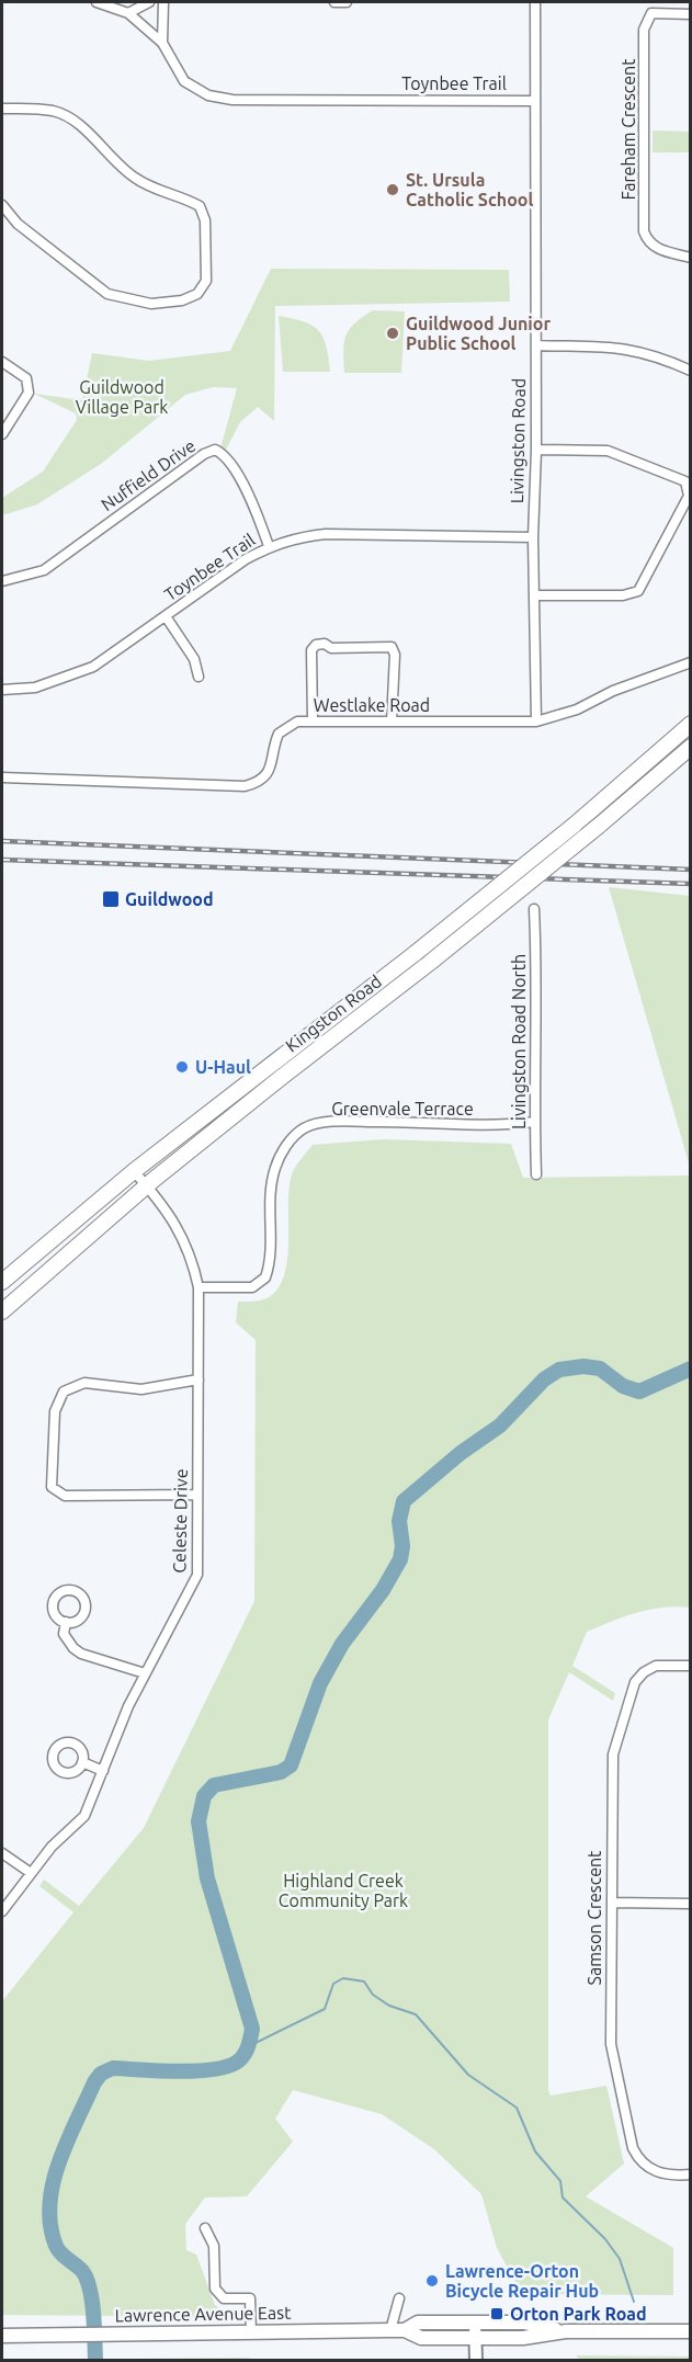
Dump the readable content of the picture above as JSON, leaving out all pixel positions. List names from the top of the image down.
{
  "streets": {
    "main road": ["Kingston Road", "Lawrence Avenue East"],
    "street": [
      "Toynbee Trail",
      "Fareham Crescent",
      "Livingston Road",
      "Nuffield Drive",
      "Westlake Road",
      "Livingston Road North",
      "Greenvale Terrace",
      "Celeste Drive",
      "Samson Crescent"
    ]
  },
  "crossings": [
    ["Toynbee Trail", "Livingston Road"],
    ["Toynbee Trail", "Nuffield Drive"],
    ["Livingston Road", "Westlake Road"],
    ["Kingston Road", "Celeste Drive"],
    ["Livingston Road North", "Greenvale Terrace"],
    ["Greenvale Terrace", "Celeste Drive"]
  ],
  "parks": ["Guildwood Village Park", "Highland Creek Community Park"],
  "places": {
    "other": [
      "St. Ursula Catholic School",
      "Guildwood Junior Public School",
      "U-Haul",
      "Lawrence-Orton Bicycle Repair Hub"
    ],
    "transit": ["Guildwood", "Orton Park Road"]
  }
}
